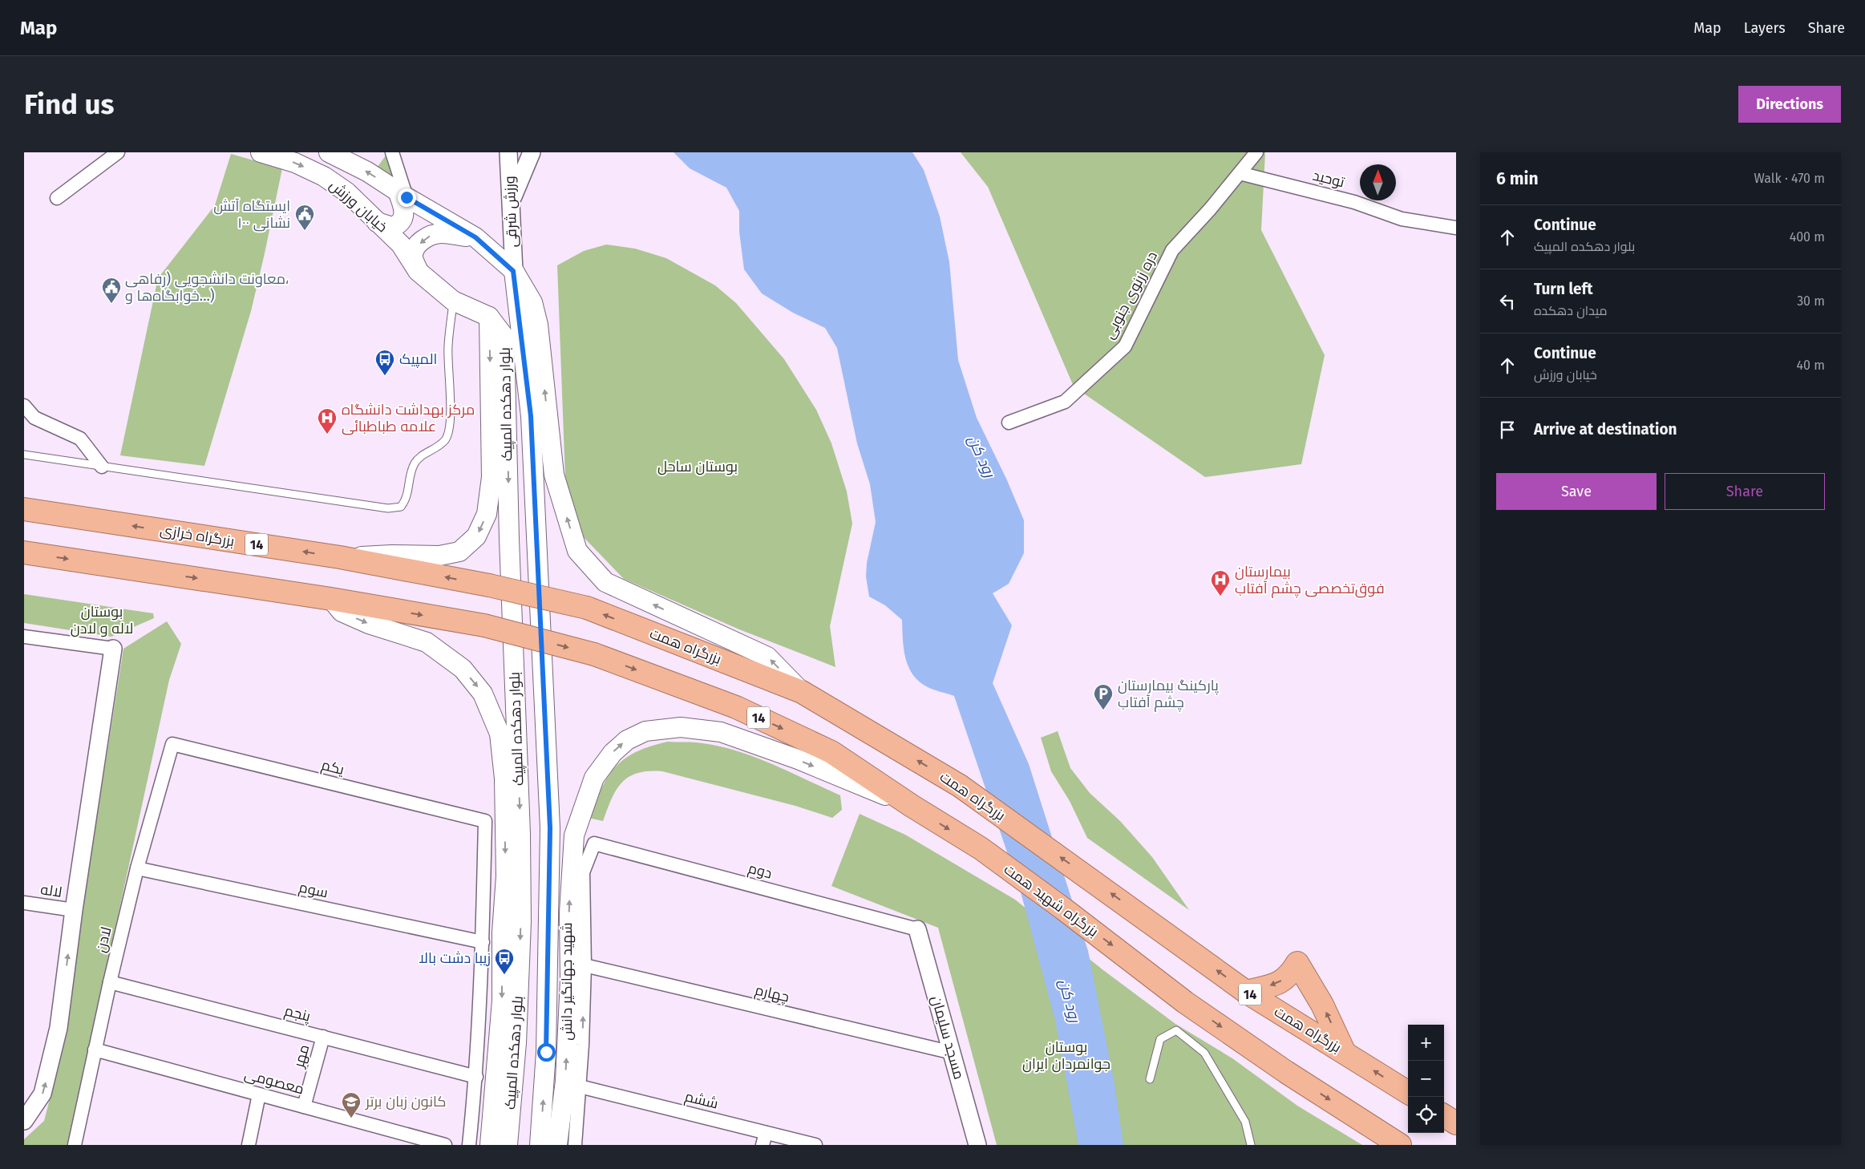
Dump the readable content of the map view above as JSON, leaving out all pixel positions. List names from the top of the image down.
{
  "streets": {
    "highway": [
      "بزرگراه خرازی",
      "14",
      "بزرگراه همت",
      "بزرگراه شهید همت"
    ],
    "main road": ["خیابان ورزش", "بلوار دهکده المپیک"],
    "street": [
      "توحید",
      "ورزش شرقی",
      "دره زرنوی جنوبی",
      "یکم",
      "دوم",
      "سوم",
      "لاله",
      "لادن",
      "شهید جهانگیر دانش",
      "چهارم",
      "پنجم",
      "مسجد سلیمان",
      "مهر",
      "معصومی",
      "ششم"
    ]
  },
  "crossings": [
    ["توحید", "دره زرنوی جنوبی"],
    ["خیابان ورزش", "ورزش شرقی"],
    ["خیابان ورزش", "بلوار دهکده المپیک"],
    ["خیابان ورزش", "بزرگراه همت"],
    ["ورزش شرقی", "بلوار دهکده المپیک"],
    ["بزرگراه خرازی", "بزرگراه همت"],
    ["14", "بزرگراه شهید همت"],
    ["یکم", "سوم"],
    ["یکم", "لادن"],
    ["دوم", "شهید جهانگیر دانش"],
    ["دوم", "مسجد سلیمان"],
    ["سوم", "لادن"],
    ["لادن", "پنجم"],
    ["لادن", "معصومی"],
    ["شهید جهانگیر دانش", "چهارم"],
    ["شهید جهانگیر دانش", "ششم"],
    ["چهارم", "مسجد سلیمان"],
    ["پنجم", "مهر"],
    ["مهر", "معصومی"]
  ],
  "one_way": ["بزرگراه شهید همت"],
  "water": ["رود کن"],
  "parks": ["بوستان ساحل", "بوستان لاله و لادن", "بوستان جوانمردان ایران"],
  "places": {
    "public building": ["ایستگاه آتش نشانی ۱۰۰", "معاونت دانشجویی (رفاهی، خوابگاه‌ها و...)"],
    "bus stop": ["المپیک", "زیبا دشت بالا"],
    "hospital": ["مرکز بهداشت دانشگاه علامه طباطبائی", "بیمارستان فوق‌تخصصی چشم آفتاب"],
    "parking": ["پاركينگ بيمارستان چشم آفتاب"],
    "school or university": ["کانون زبان برتر"]
  },
  "north": "top",
  "page": {
    "header": "Map",
    "nav": ["Map", "Layers", "Share"],
    "buttons": [
      "Directions",
      ["Save", "Share"]
    ],
    "title": "Find us",
    "heading": ["6 min", "Walk · 470 m"],
    "list": [
      ["Continue", "بلوار دهکده المپیک", "400 m"],
      ["Turn left", "میدان دهکده", "30 m"],
      ["Continue", "خیابان ورزش", "40 m"],
      "Arrive at destination"
    ],
    "map_buttons": ["+", "−"]
  }
}
